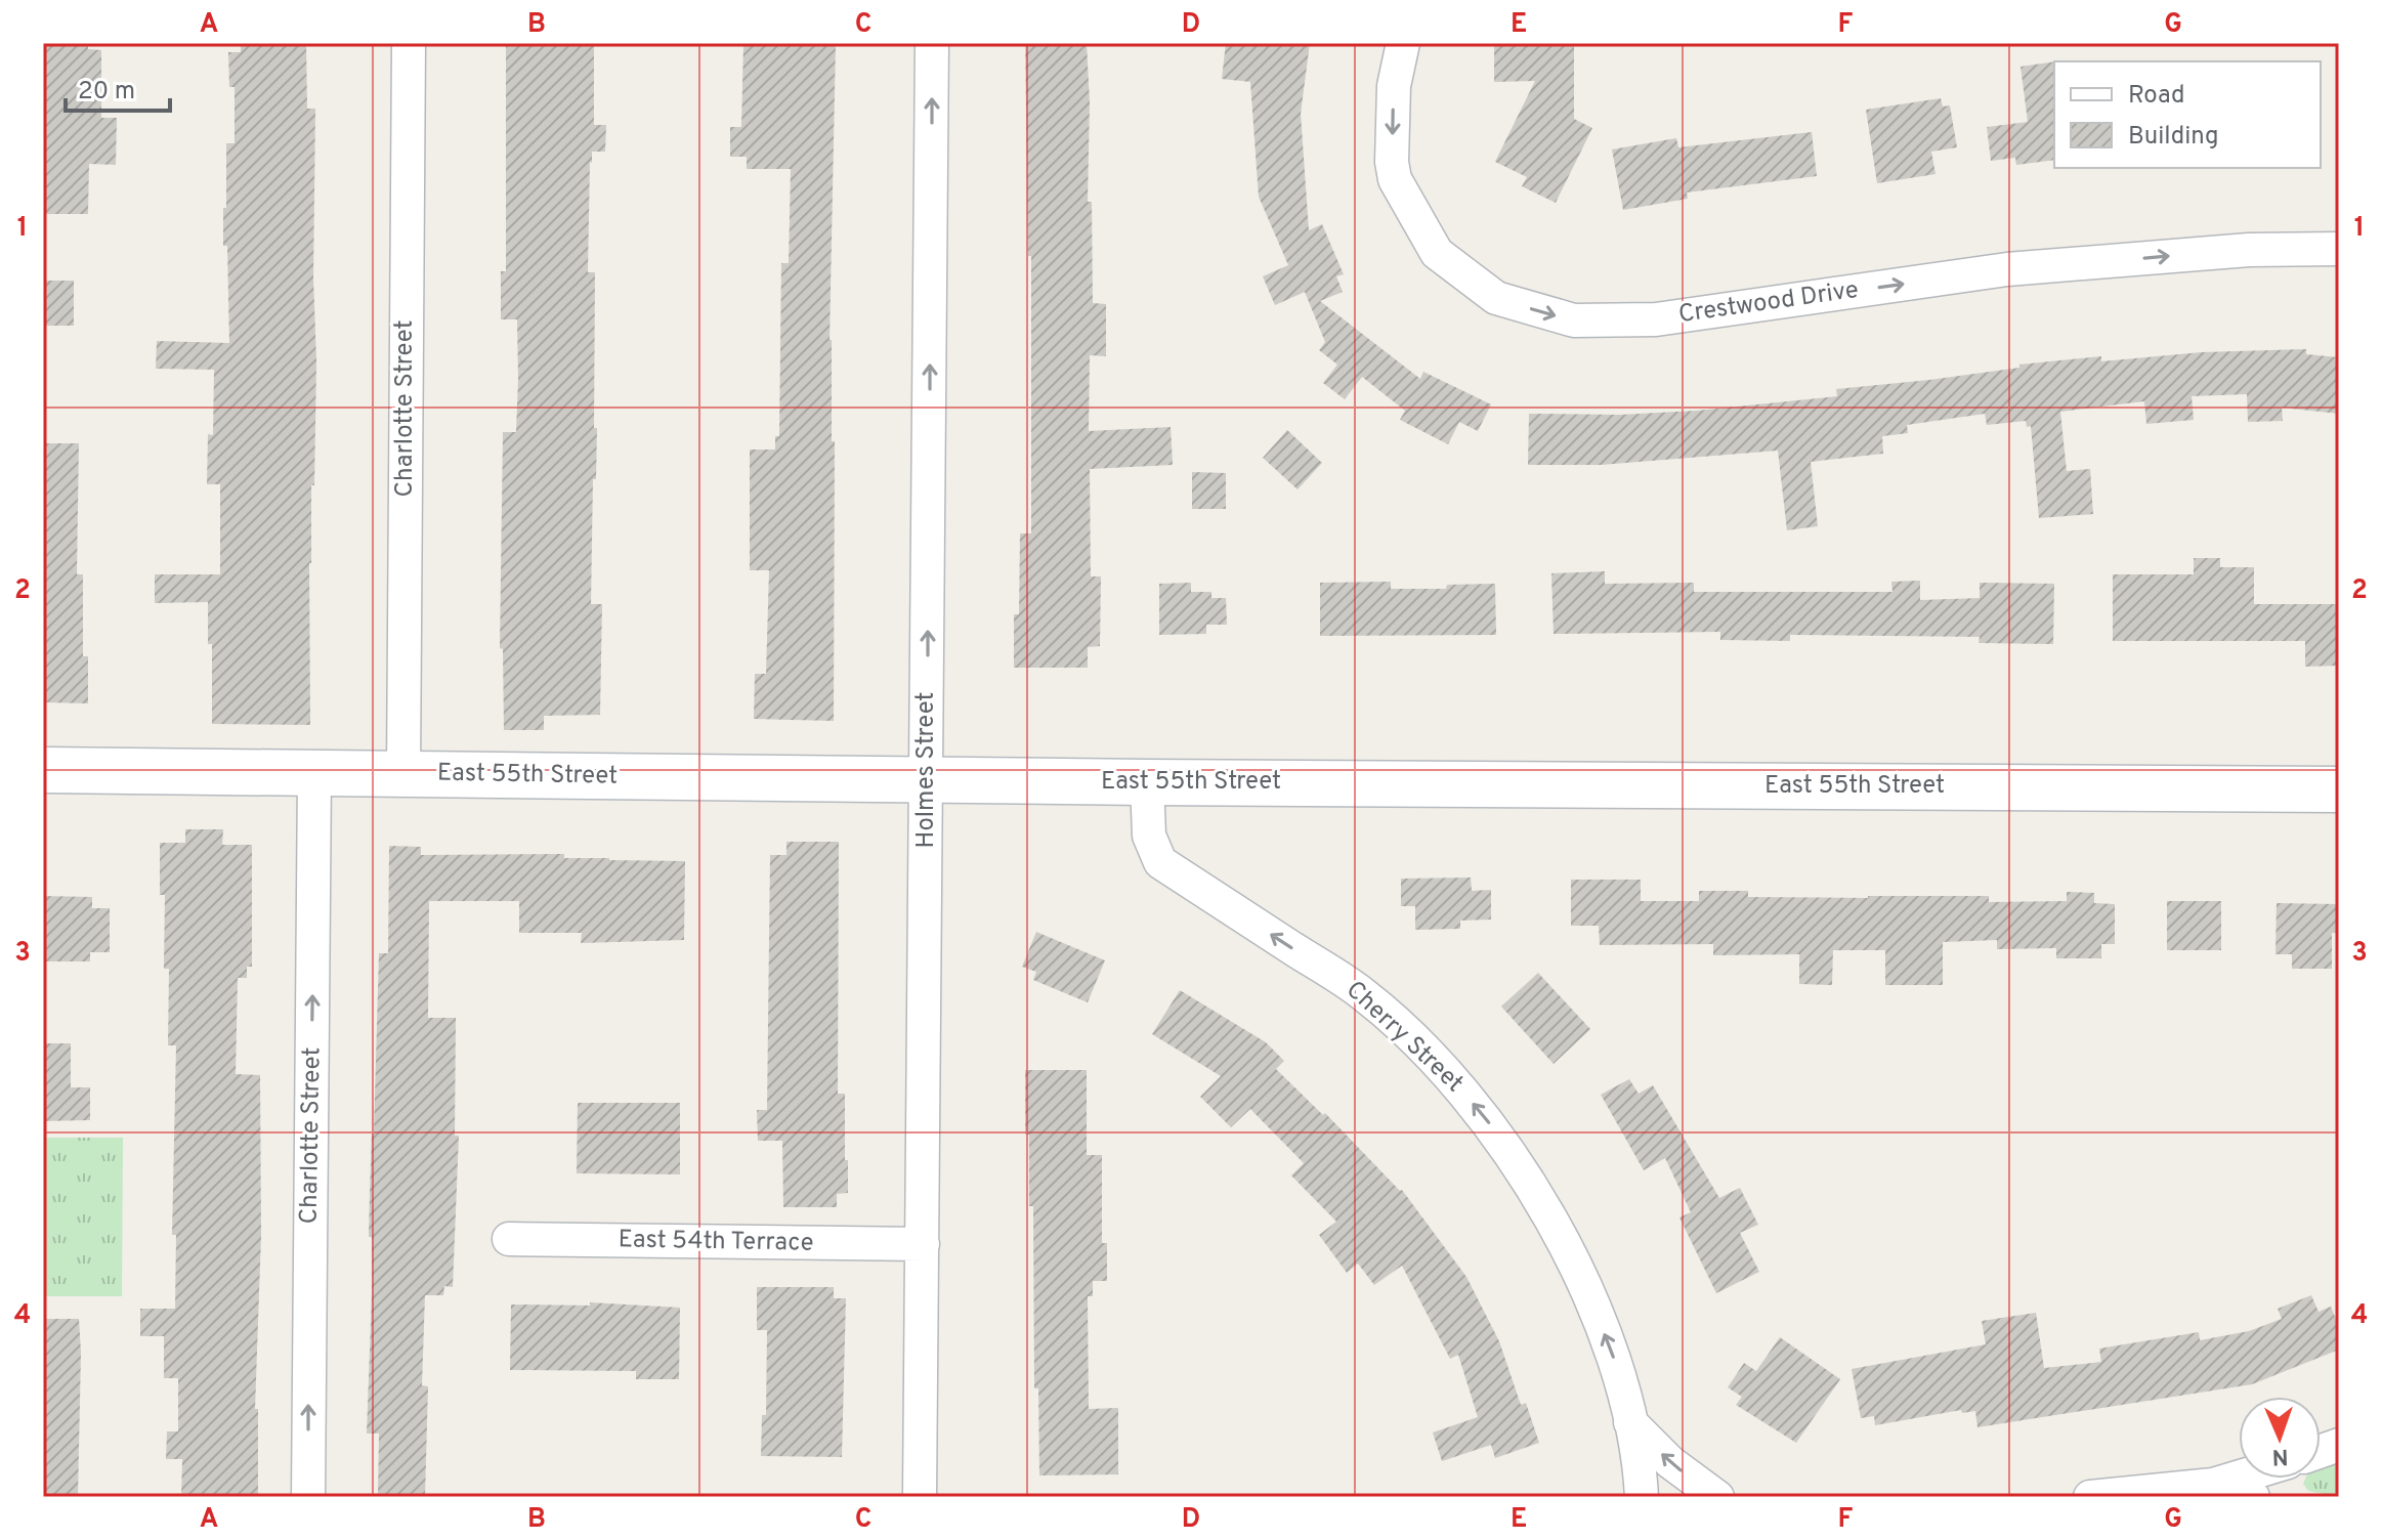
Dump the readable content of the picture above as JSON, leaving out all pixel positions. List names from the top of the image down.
{
  "streets": {
    "main road": ["East 55th Street"],
    "street": [
      "Crestwood Drive",
      "Charlotte Street",
      "Holmes Street",
      "Cherry Street",
      "East 54th Terrace"
    ]
  },
  "crossings": [
    ["Charlotte Street", "East 55th Street"],
    ["Holmes Street", "East 55th Street"],
    ["Holmes Street", "East 54th Terrace"],
    ["East 55th Street", "Cherry Street"]
  ],
  "one_way": [
    "Crestwood Drive",
    "Charlotte Street",
    "Holmes Street",
    "Cherry Street"
  ],
  "legend": ["Road", "Building"],
  "scale_bar": "20 m",
  "north": "bottom",
  "grid": {
    "columns": [
      "A",
      "B",
      "C",
      "D",
      "E",
      "F",
      "G"
    ],
    "rows": [
      "1",
      "2",
      "3",
      "4"
    ]
  }
}
